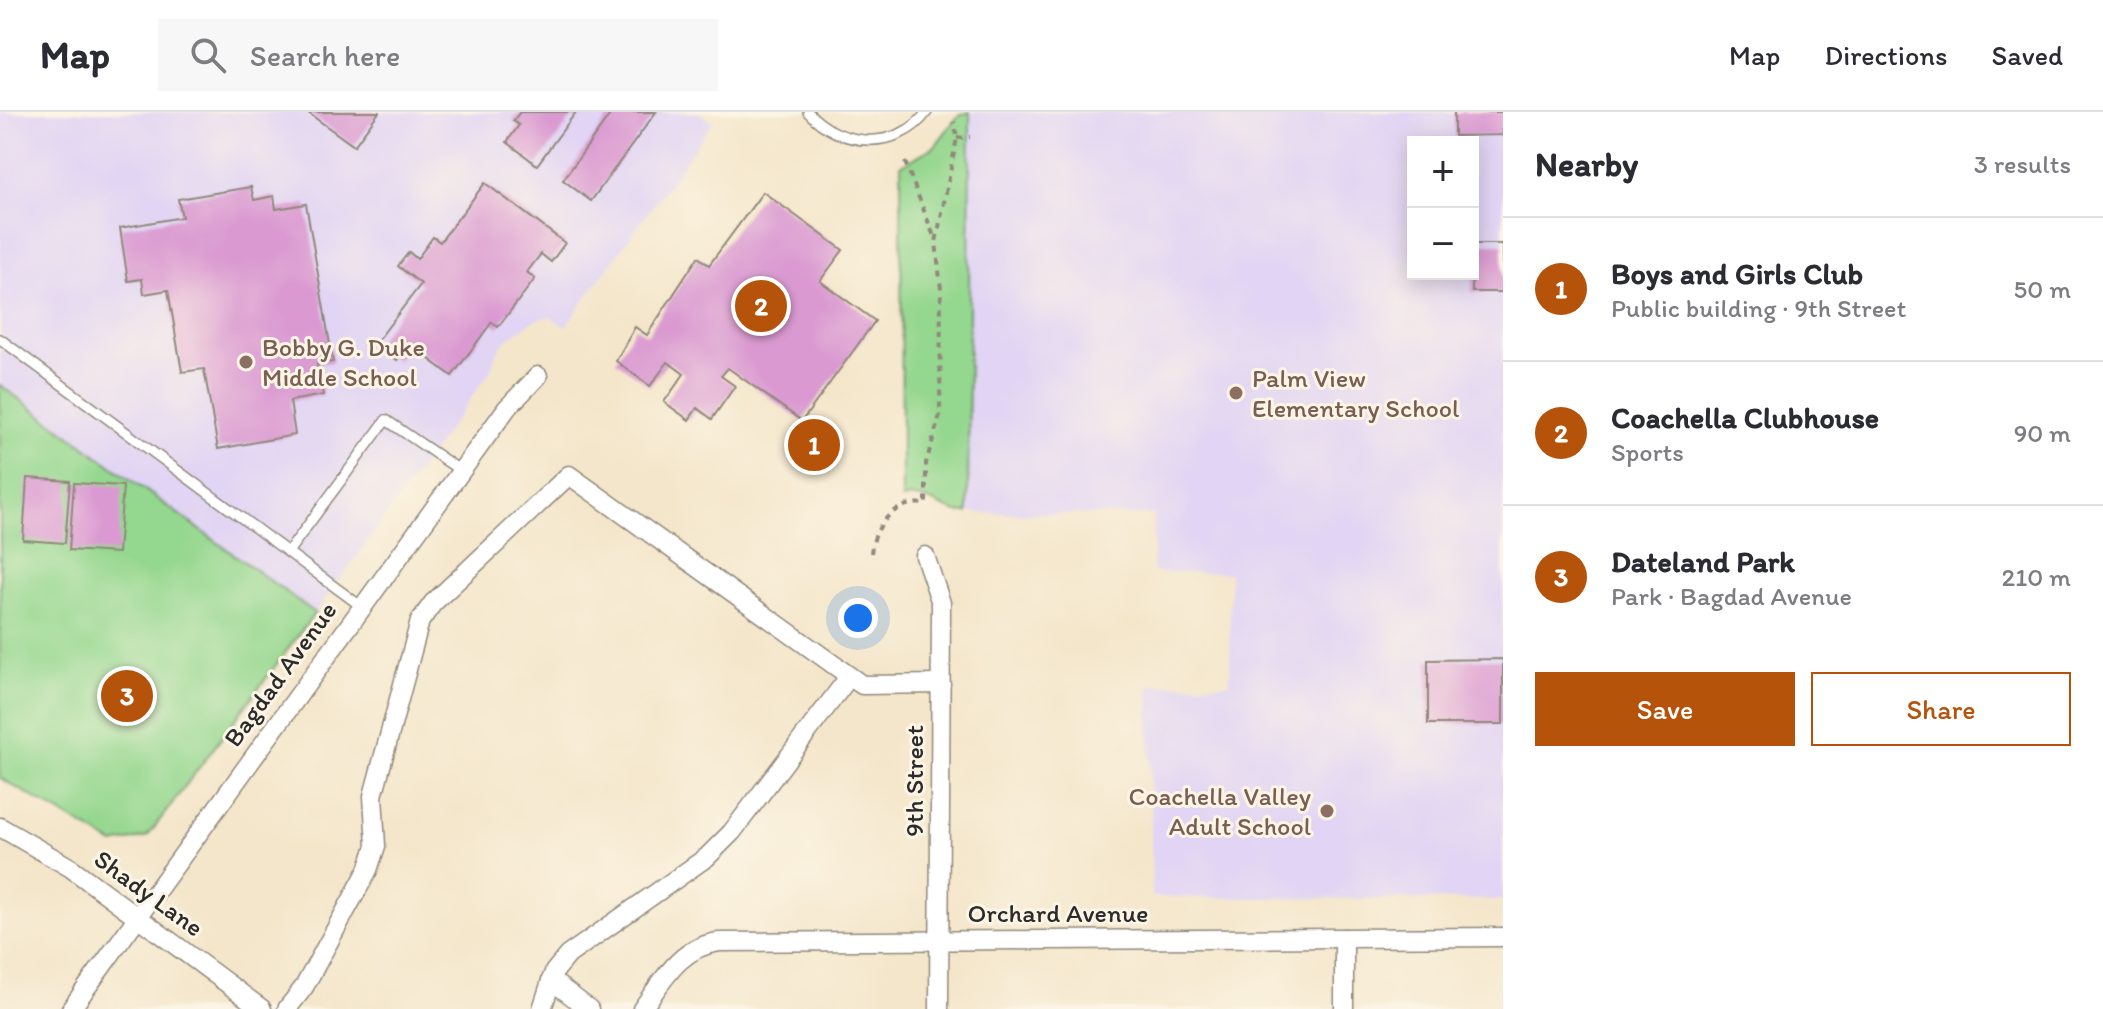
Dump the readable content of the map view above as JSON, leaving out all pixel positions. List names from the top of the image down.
{
  "streets": {
    "street": [
      "Bagdad Avenue",
      "9th Street",
      "Shady Lane",
      "Orchard Avenue"
    ]
  },
  "crossings": [
    ["Bagdad Avenue", "Shady Lane"],
    ["9th Street", "Orchard Avenue"]
  ],
  "places": ["Bobby G. Duke Middle School", "Palm View Elementary School", "Coachella Valley Adult School"],
  "page": {
    "header": "Map",
    "search": "Search here",
    "nav": ["Map", "Directions", "Saved"],
    "heading": ["Nearby", "3 results"],
    "map_buttons": ["+", "−"],
    "list": [
      {
        "mark": "1",
        "name": "Boys and Girls Club",
        "note": "Public building · 9th Street",
        "value": "50 m"
      },
      {
        "mark": "2",
        "name": "Coachella Clubhouse",
        "note": "Sports",
        "value": "90 m"
      },
      {
        "mark": "3",
        "name": "Dateland Park",
        "note": "Park · Bagdad Avenue",
        "value": "210 m"
      }
    ],
    "pins": ["2", "1", "3"],
    "buttons": ["Save", "Share"]
  }
}
